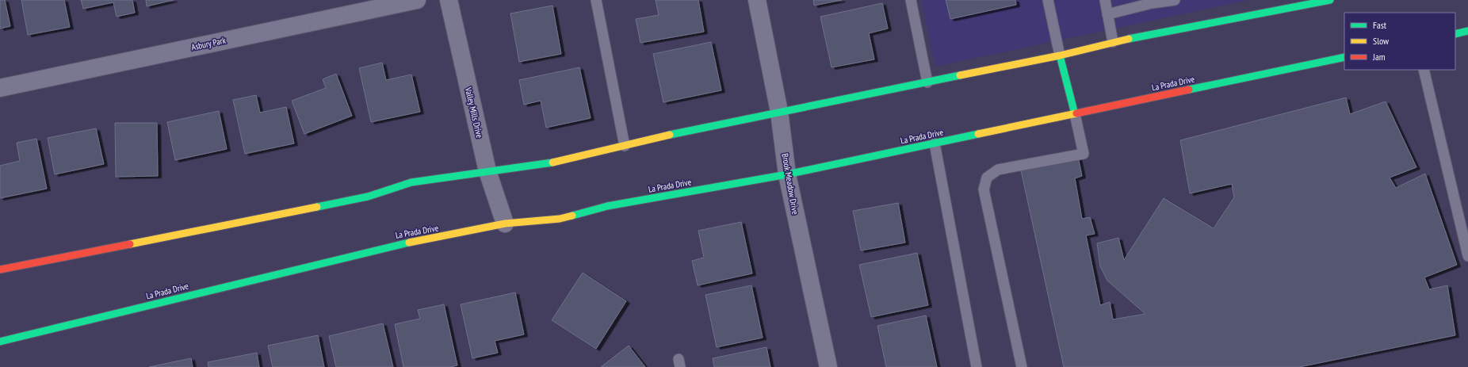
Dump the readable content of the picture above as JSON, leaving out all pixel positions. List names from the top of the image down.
{
  "streets": {
    "main road": ["La Prada Drive"],
    "street": ["Asbury Park", "Valley Mills Drive", "Brook Meadow Drive"]
  },
  "crossings": [
    ["La Prada Drive", "Valley Mills Drive"],
    ["La Prada Drive", "Brook Meadow Drive"]
  ],
  "legend": ["Fast", "Slow", "Jam"]
}
